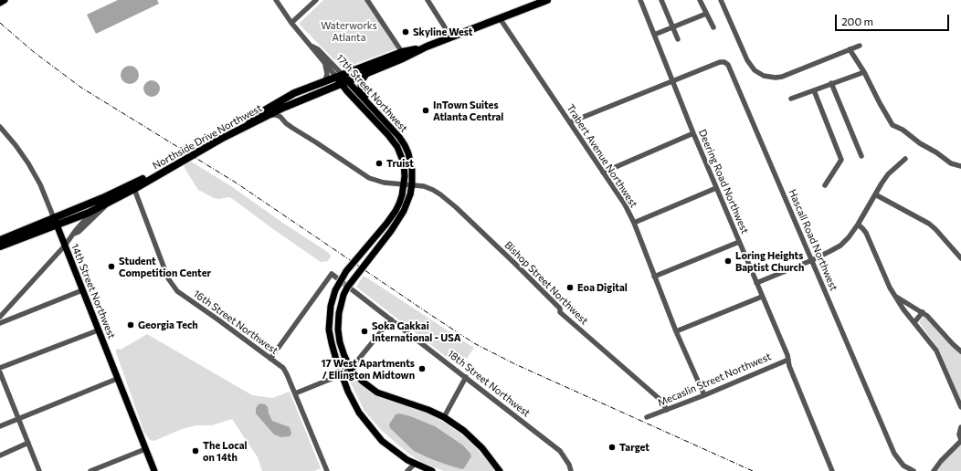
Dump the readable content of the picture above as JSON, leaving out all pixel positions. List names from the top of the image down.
{
  "streets": {
    "highway": ["Northside Drive Northwest"],
    "main road": ["17th Street Northwest", "14th Street Northwest"],
    "street": [
      "Trabert Avenue Northwest",
      "Deering Road Northwest",
      "Hascall Road Northwest",
      "Bishop Street Northwest",
      "16th Street Northwest",
      "Mecaslin Street Northwest",
      "18th Street Northwest"
    ]
  },
  "crossings": [
    ["17th Street Northwest", "Northside Drive Northwest"],
    ["17th Street Northwest", "Bishop Street Northwest"],
    ["Northside Drive Northwest", "Trabert Avenue Northwest"],
    ["Northside Drive Northwest", "Bishop Street Northwest"],
    ["Northside Drive Northwest", "14th Street Northwest"],
    ["Northside Drive Northwest", "16th Street Northwest"],
    ["Trabert Avenue Northwest", "Hascall Road Northwest"],
    ["Trabert Avenue Northwest", "Mecaslin Street Northwest"],
    ["Deering Road Northwest", "Hascall Road Northwest"],
    ["Deering Road Northwest", "Mecaslin Street Northwest"],
    ["Bishop Street Northwest", "Mecaslin Street Northwest"],
    ["16th Street Northwest", "18th Street Northwest"]
  ],
  "parks": ["Waterworks Atlanta"],
  "places": [
    "Skyline West",
    "InTown Suites Atlanta Central",
    "Truist",
    "Loring Heights Baptist Church",
    "Student Competition Center",
    "Eoa Digital",
    "Georgia Tech",
    "Soka Gakkai International - USA",
    "17 West Apartments / Ellington Midtown",
    "Target",
    "The Local on 14th"
  ],
  "scale_bar": "200 m"
}
